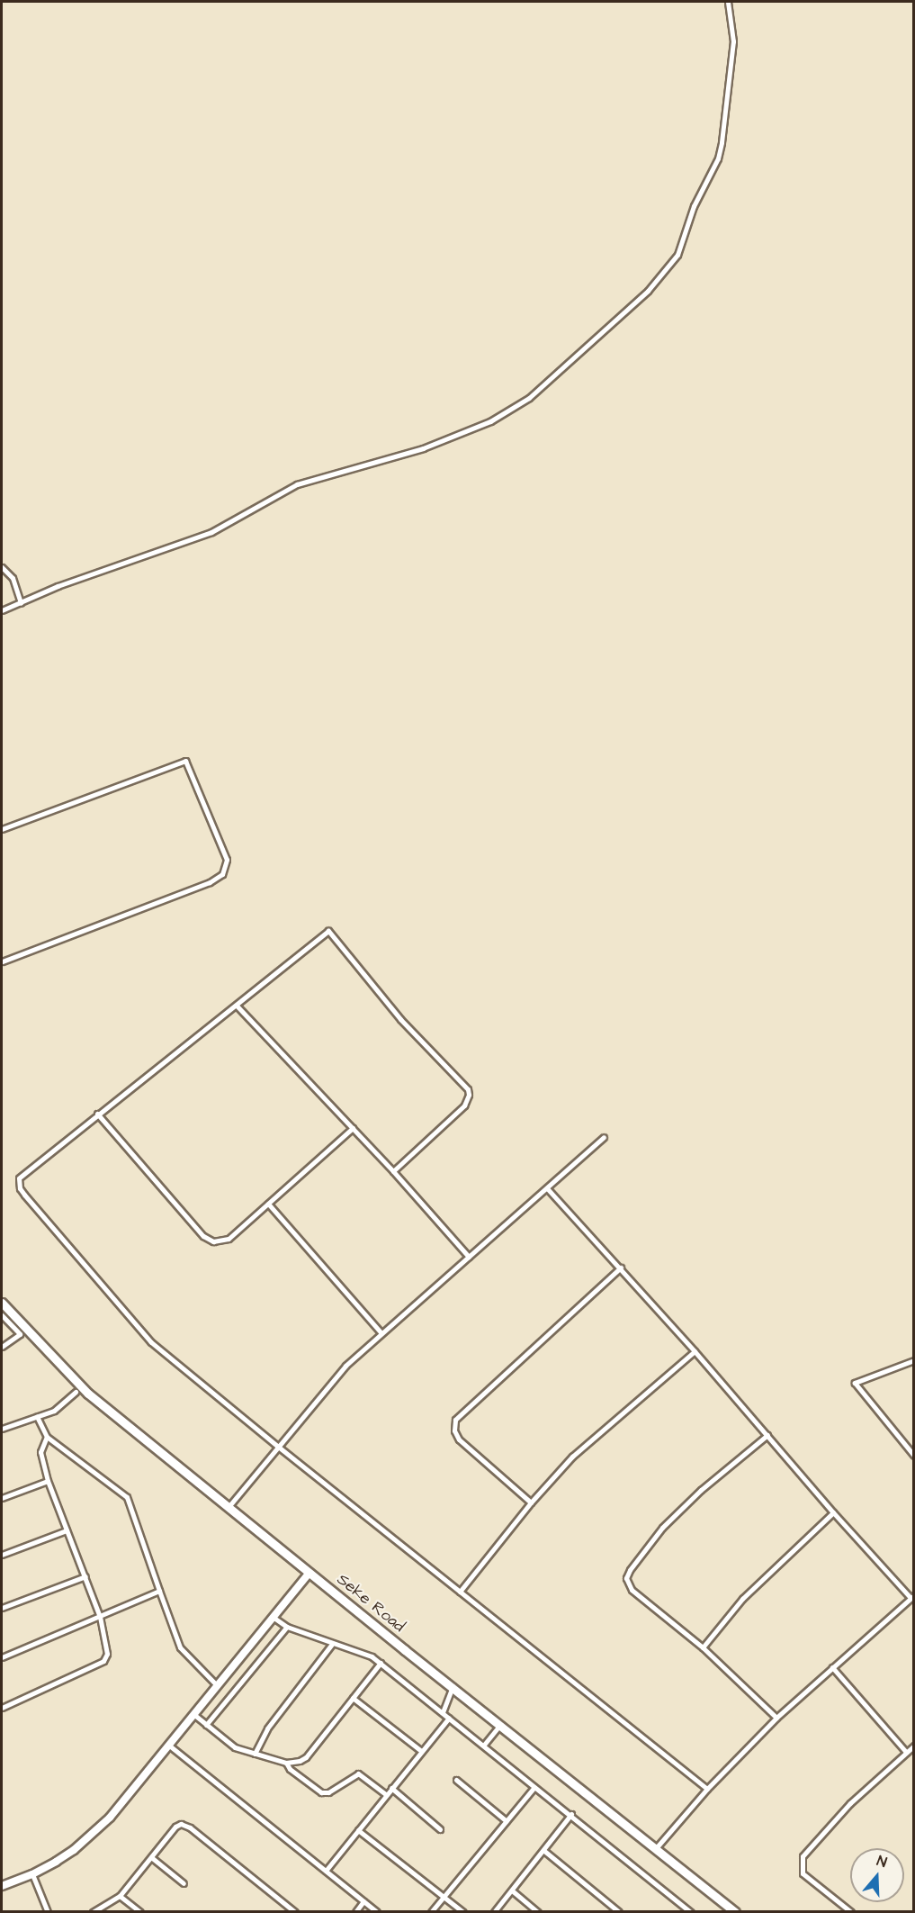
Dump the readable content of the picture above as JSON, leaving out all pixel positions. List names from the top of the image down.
{
  "streets": {
    "main road": ["Seke Road"]
  },
  "north": "top"
}
